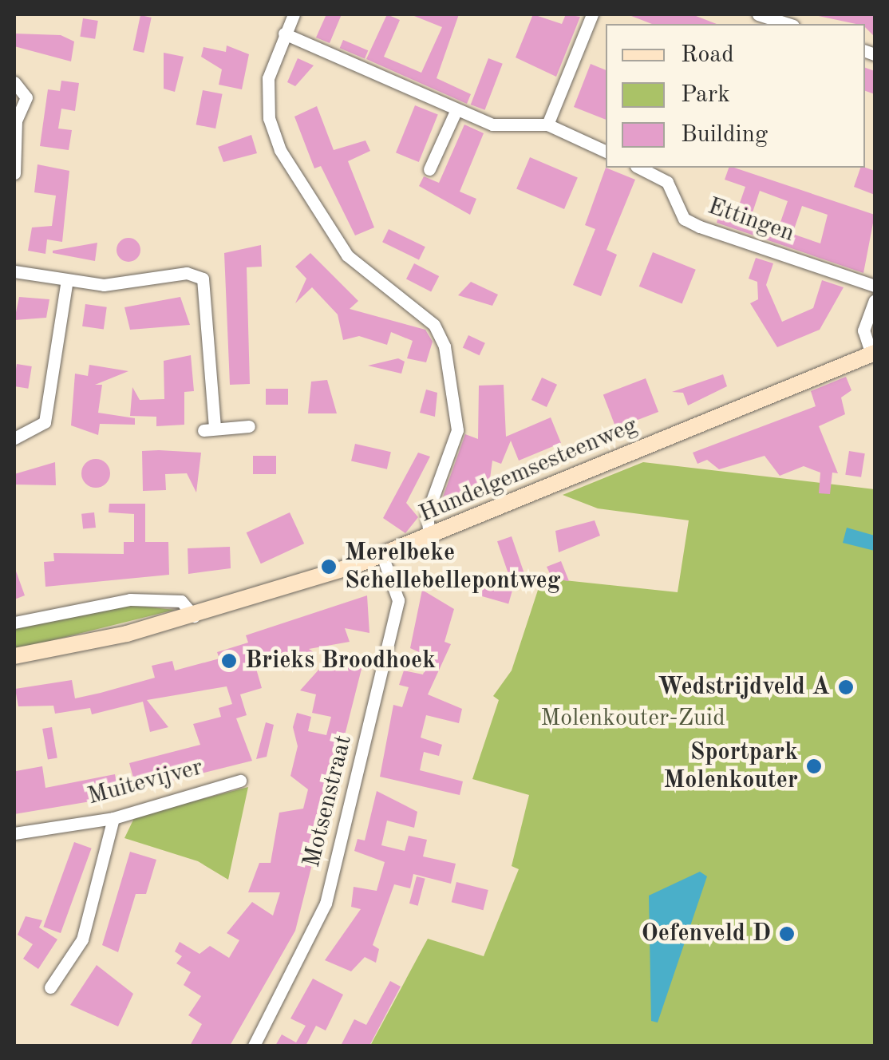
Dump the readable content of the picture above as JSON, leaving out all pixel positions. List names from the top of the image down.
{
  "streets": {
    "main road": ["Hundelgemsesteenweg"],
    "street": ["Ettingen", "Muitevijver", "Motsenstraat"]
  },
  "crossings": [
    ["Hundelgemsesteenweg", "Motsenstraat"]
  ],
  "parks": ["Molenkouter-Zuid"],
  "places": [
    "Merelbeke Schellebellepontweg",
    "Brieks Broodhoek",
    "Wedstrijdveld A",
    "Sportpark Molenkouter",
    "Oefenveld D"
  ],
  "legend": ["Road", "Park", "Building"]
}
